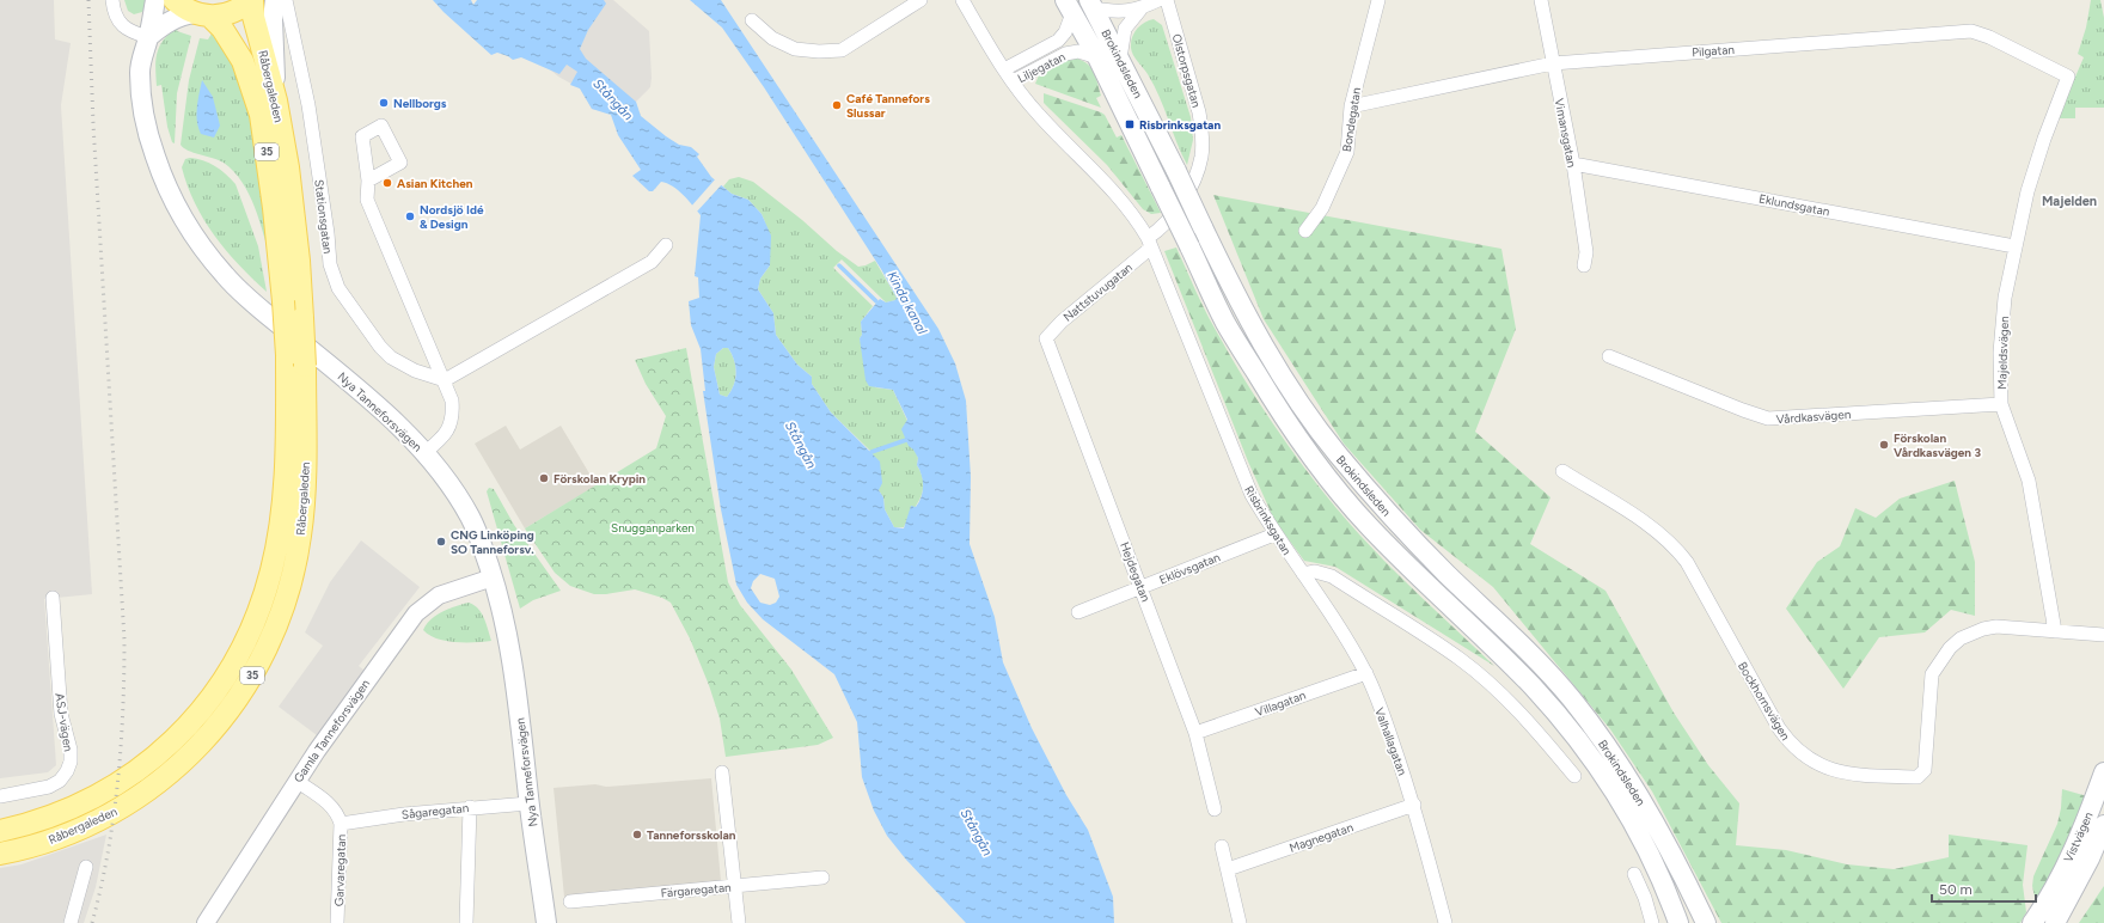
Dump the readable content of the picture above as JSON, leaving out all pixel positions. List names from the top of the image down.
{
  "streets": {
    "main road": [
      "Brokindsleden",
      "Råbergaleden",
      "35",
      "Nya Tanneforsvägen",
      "Vistvägen"
    ],
    "street": [
      "Pilgatan",
      "Liljegatan",
      "Olstorpsgatan",
      "Bondegatan",
      "Vimansgatan",
      "Eklundsgatan",
      "Stationsgatan",
      "Nattstuvugatan",
      "Majeldsvägen",
      "Vårdkasvägen",
      "Risbrinksgatan",
      "Eklövsgatan",
      "Hejdegatan",
      "Bockhornsvägen",
      "Villagatan",
      "ASJ-vägen",
      "Gamla Tanneforsvägen",
      "Valhallagatan",
      "Sågaregatan",
      "Magnegatan",
      "Garvaregatan",
      "Färgaregatan"
    ]
  },
  "crossings": [
    ["Pilgatan", "Bondegatan"],
    ["Pilgatan", "Vimansgatan"],
    ["Pilgatan", "Majeldsvägen"],
    ["Brokindsleden", "Liljegatan"],
    ["Liljegatan", "Risbrinksgatan"],
    ["Olstorpsgatan", "Nattstuvugatan"],
    ["Olstorpsgatan", "Risbrinksgatan"],
    ["Råbergaleden", "35"],
    ["Vimansgatan", "Eklundsgatan"],
    ["Eklundsgatan", "Majeldsvägen"],
    ["Nattstuvugatan", "Risbrinksgatan"],
    ["Nattstuvugatan", "Hejdegatan"],
    ["Majeldsvägen", "Vårdkasvägen"],
    ["Majeldsvägen", "Bockhornsvägen"],
    ["Nya Tanneforsvägen", "Gamla Tanneforsvägen"],
    ["Nya Tanneforsvägen", "Sågaregatan"],
    ["Risbrinksgatan", "Eklövsgatan"],
    ["Risbrinksgatan", "Valhallagatan"],
    ["Eklövsgatan", "Hejdegatan"],
    ["Hejdegatan", "Villagatan"],
    ["Villagatan", "Valhallagatan"],
    ["Gamla Tanneforsvägen", "Garvaregatan"],
    ["Valhallagatan", "Magnegatan"],
    ["Sågaregatan", "Garvaregatan"]
  ],
  "districts": ["Majelden"],
  "water": ["Stångån", "Kinda kanal"],
  "parks": ["Snugganparken"],
  "places": {
    "other": [
      "Nellborgs",
      "Café Tannefors Slussar",
      "Asian Kitchen",
      "Nordsjö Idé & Design",
      "Förskolan Vårdkasvägen 3",
      "Förskolan Krypin",
      "CNG Linköping SO Tanneforsv.",
      "Tanneforsskolan"
    ],
    "transit": ["Risbrinksgatan"]
  },
  "scale_bar": "50 m"
}
